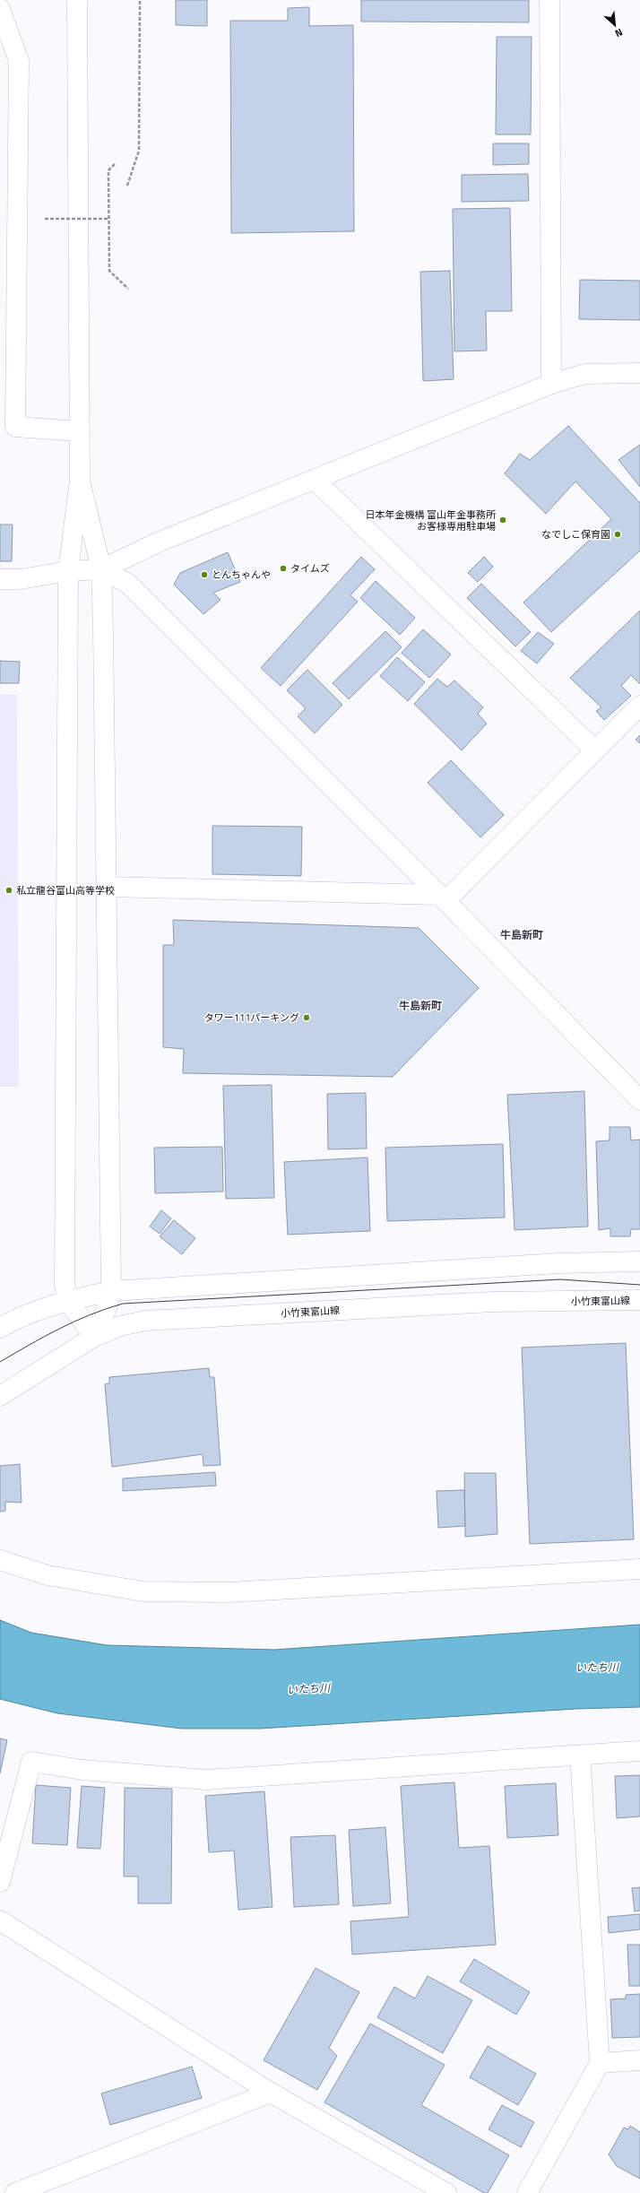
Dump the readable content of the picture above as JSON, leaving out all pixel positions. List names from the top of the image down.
{
  "streets": {
    "street": ["小竹東富山線"]
  },
  "districts": ["牛島新町", "牛島新町"],
  "water": ["いたち川"],
  "places": [
    "日本年金機構 富山年金事務所 お客様専用駐車場",
    "なでしこ保育園",
    "タイムズ",
    "とんちゃんや",
    "私立龍谷富山高等学校",
    "タワー111パーキング"
  ],
  "north": "bottom right"
}
